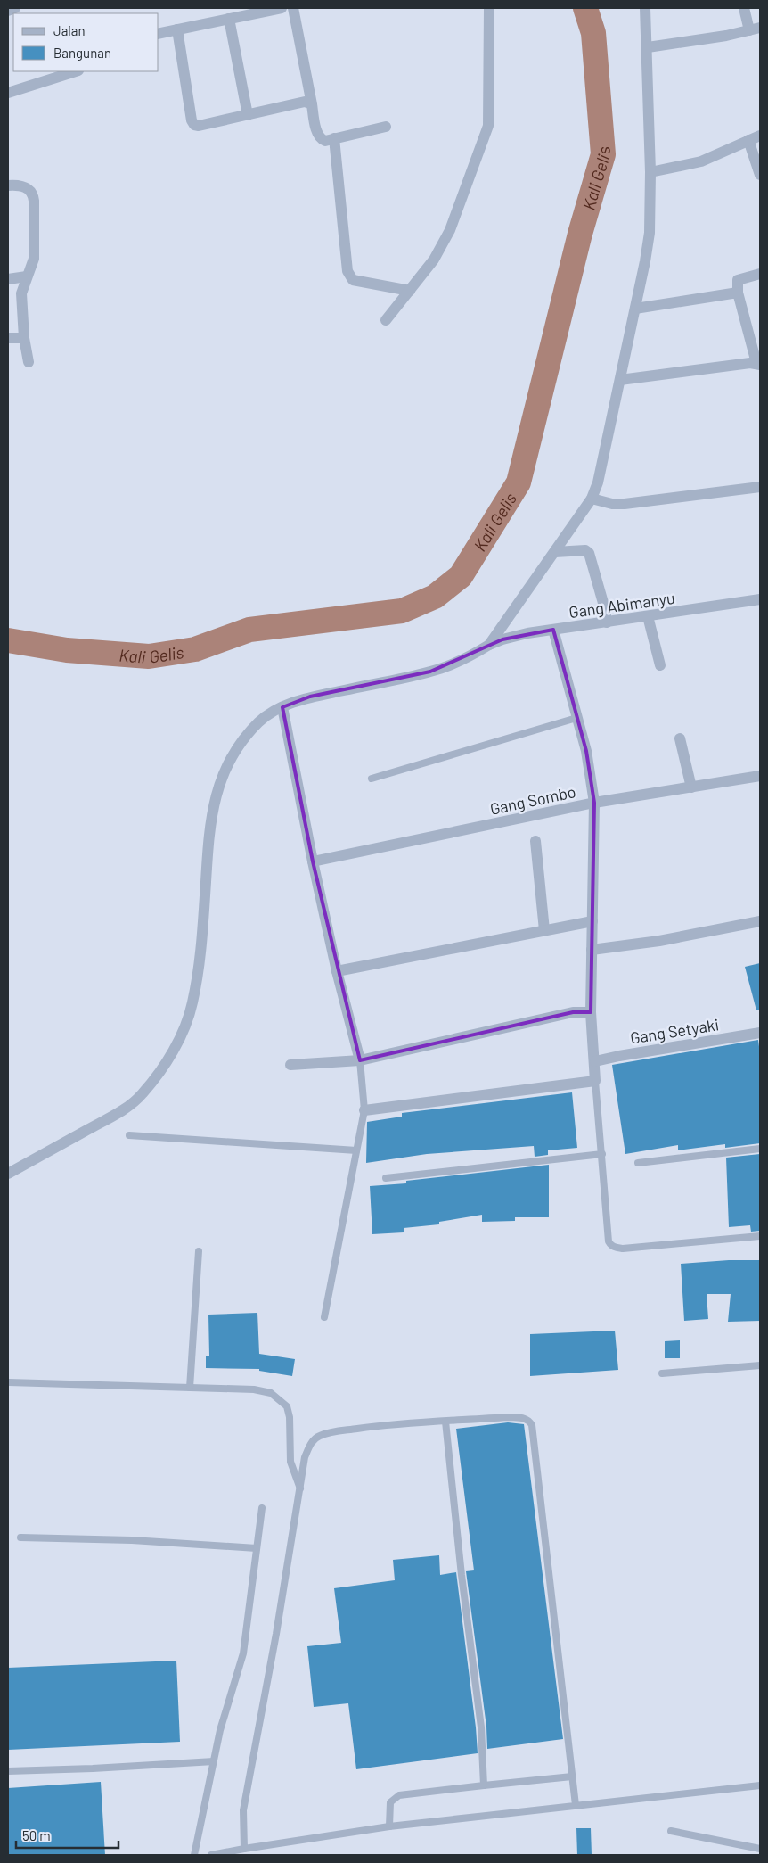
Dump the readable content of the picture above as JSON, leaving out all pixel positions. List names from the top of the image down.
{
  "streets": {
    "street": ["Gang Abimanyu", "Gang Sombo", "Gang Setyaki"]
  },
  "water": ["Kali Gelis"],
  "legend": ["Jalan", "Bangunan"],
  "scale_bar": "50 m"
}
